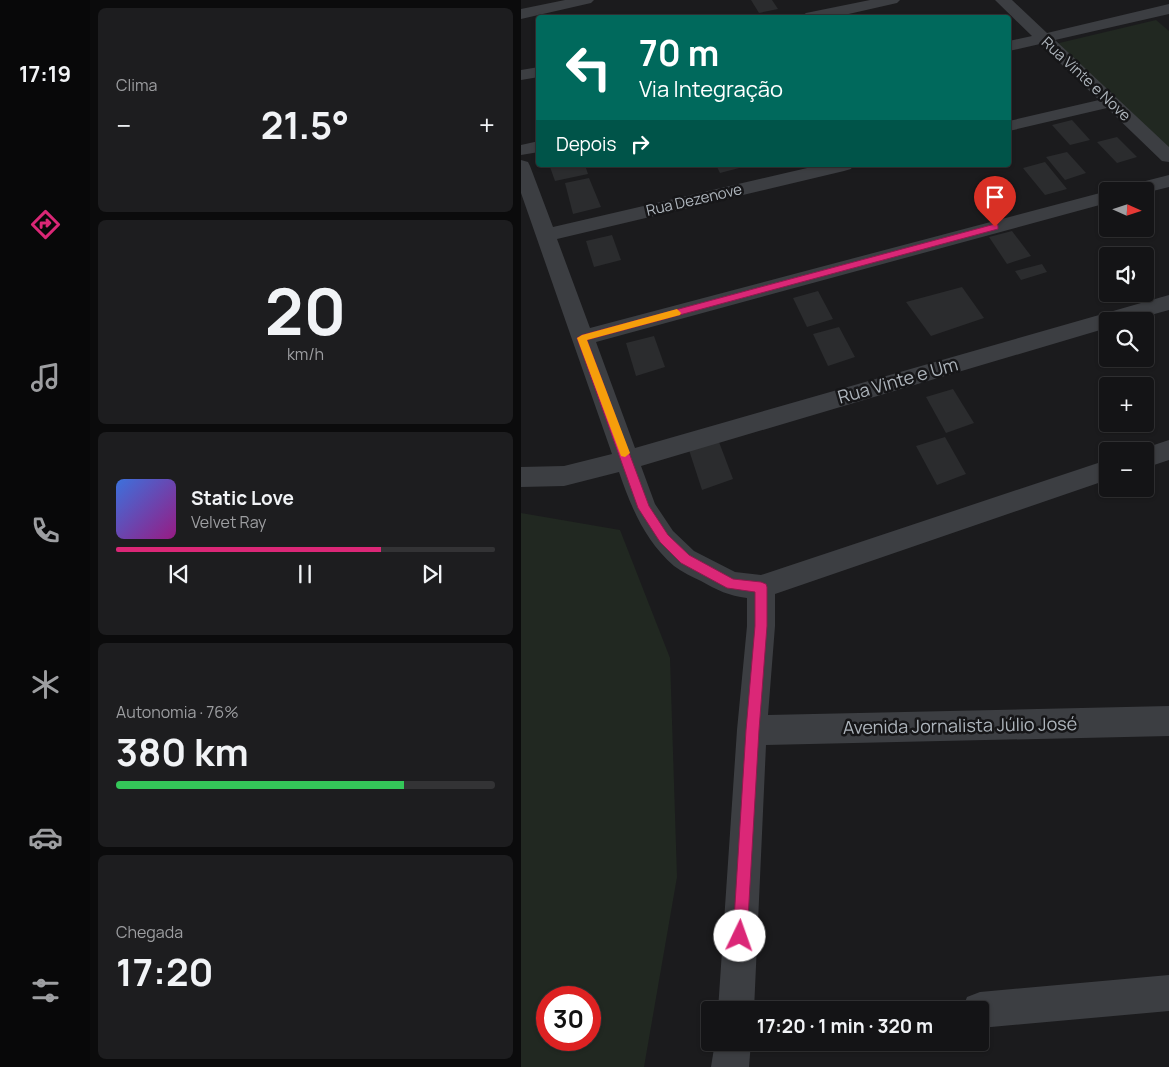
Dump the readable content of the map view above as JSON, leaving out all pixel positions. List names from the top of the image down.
{
  "streets": {
    "street": [
      "Rua Vinte e Nove",
      "Rua Dezenove",
      "Rua Vinte e Um",
      "Avenida Jornalista Júlio José"
    ]
  },
  "north": "right",
  "page": {
    "tabs": "17:19",
    "tile": [
      "Clima",
      ["20", "km/h"],
      ["Autonomia · 76%", "380 km"],
      ["Chegada", "17:20"]
    ],
    "turn": ["70 m", "Via Integração"],
    "heat": ["−", "21.5°", "+"],
    "then": "Depois",
    "map_buttons": ["+", "−"],
    "song": ["Static Love", "Velvet Ray"],
    "limit": "30",
    "trip": "17:20 · 1 min · 320 m"
  }
}
